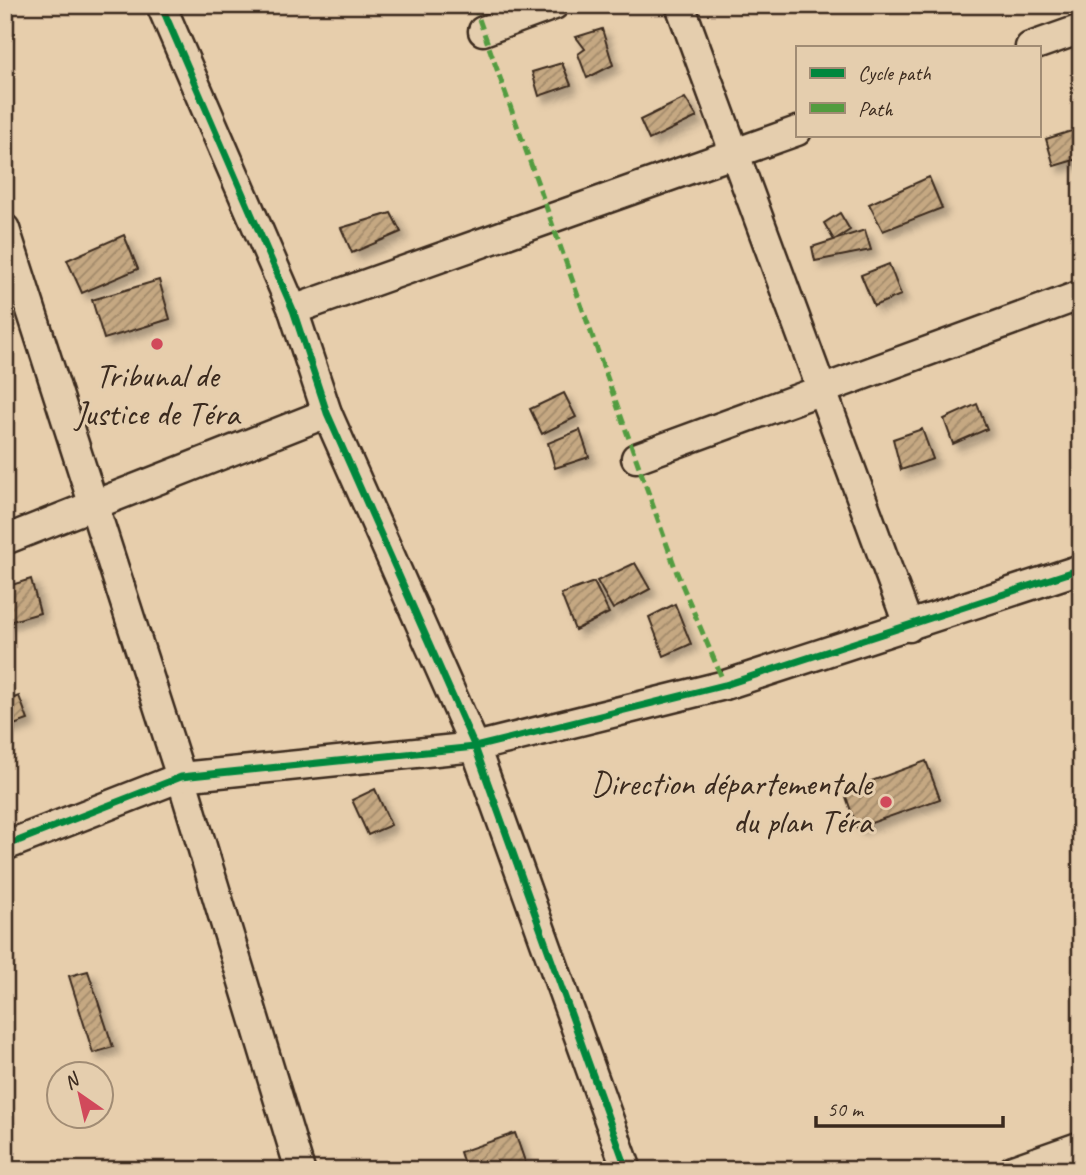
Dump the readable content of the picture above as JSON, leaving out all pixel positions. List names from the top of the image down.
{
  "places": ["Tribunal de Justice de Téra", "Direction départementale du plan Téra"],
  "legend": ["Cycle path", "Path"],
  "scale_bar": "50 m",
  "north": "top left"
}
